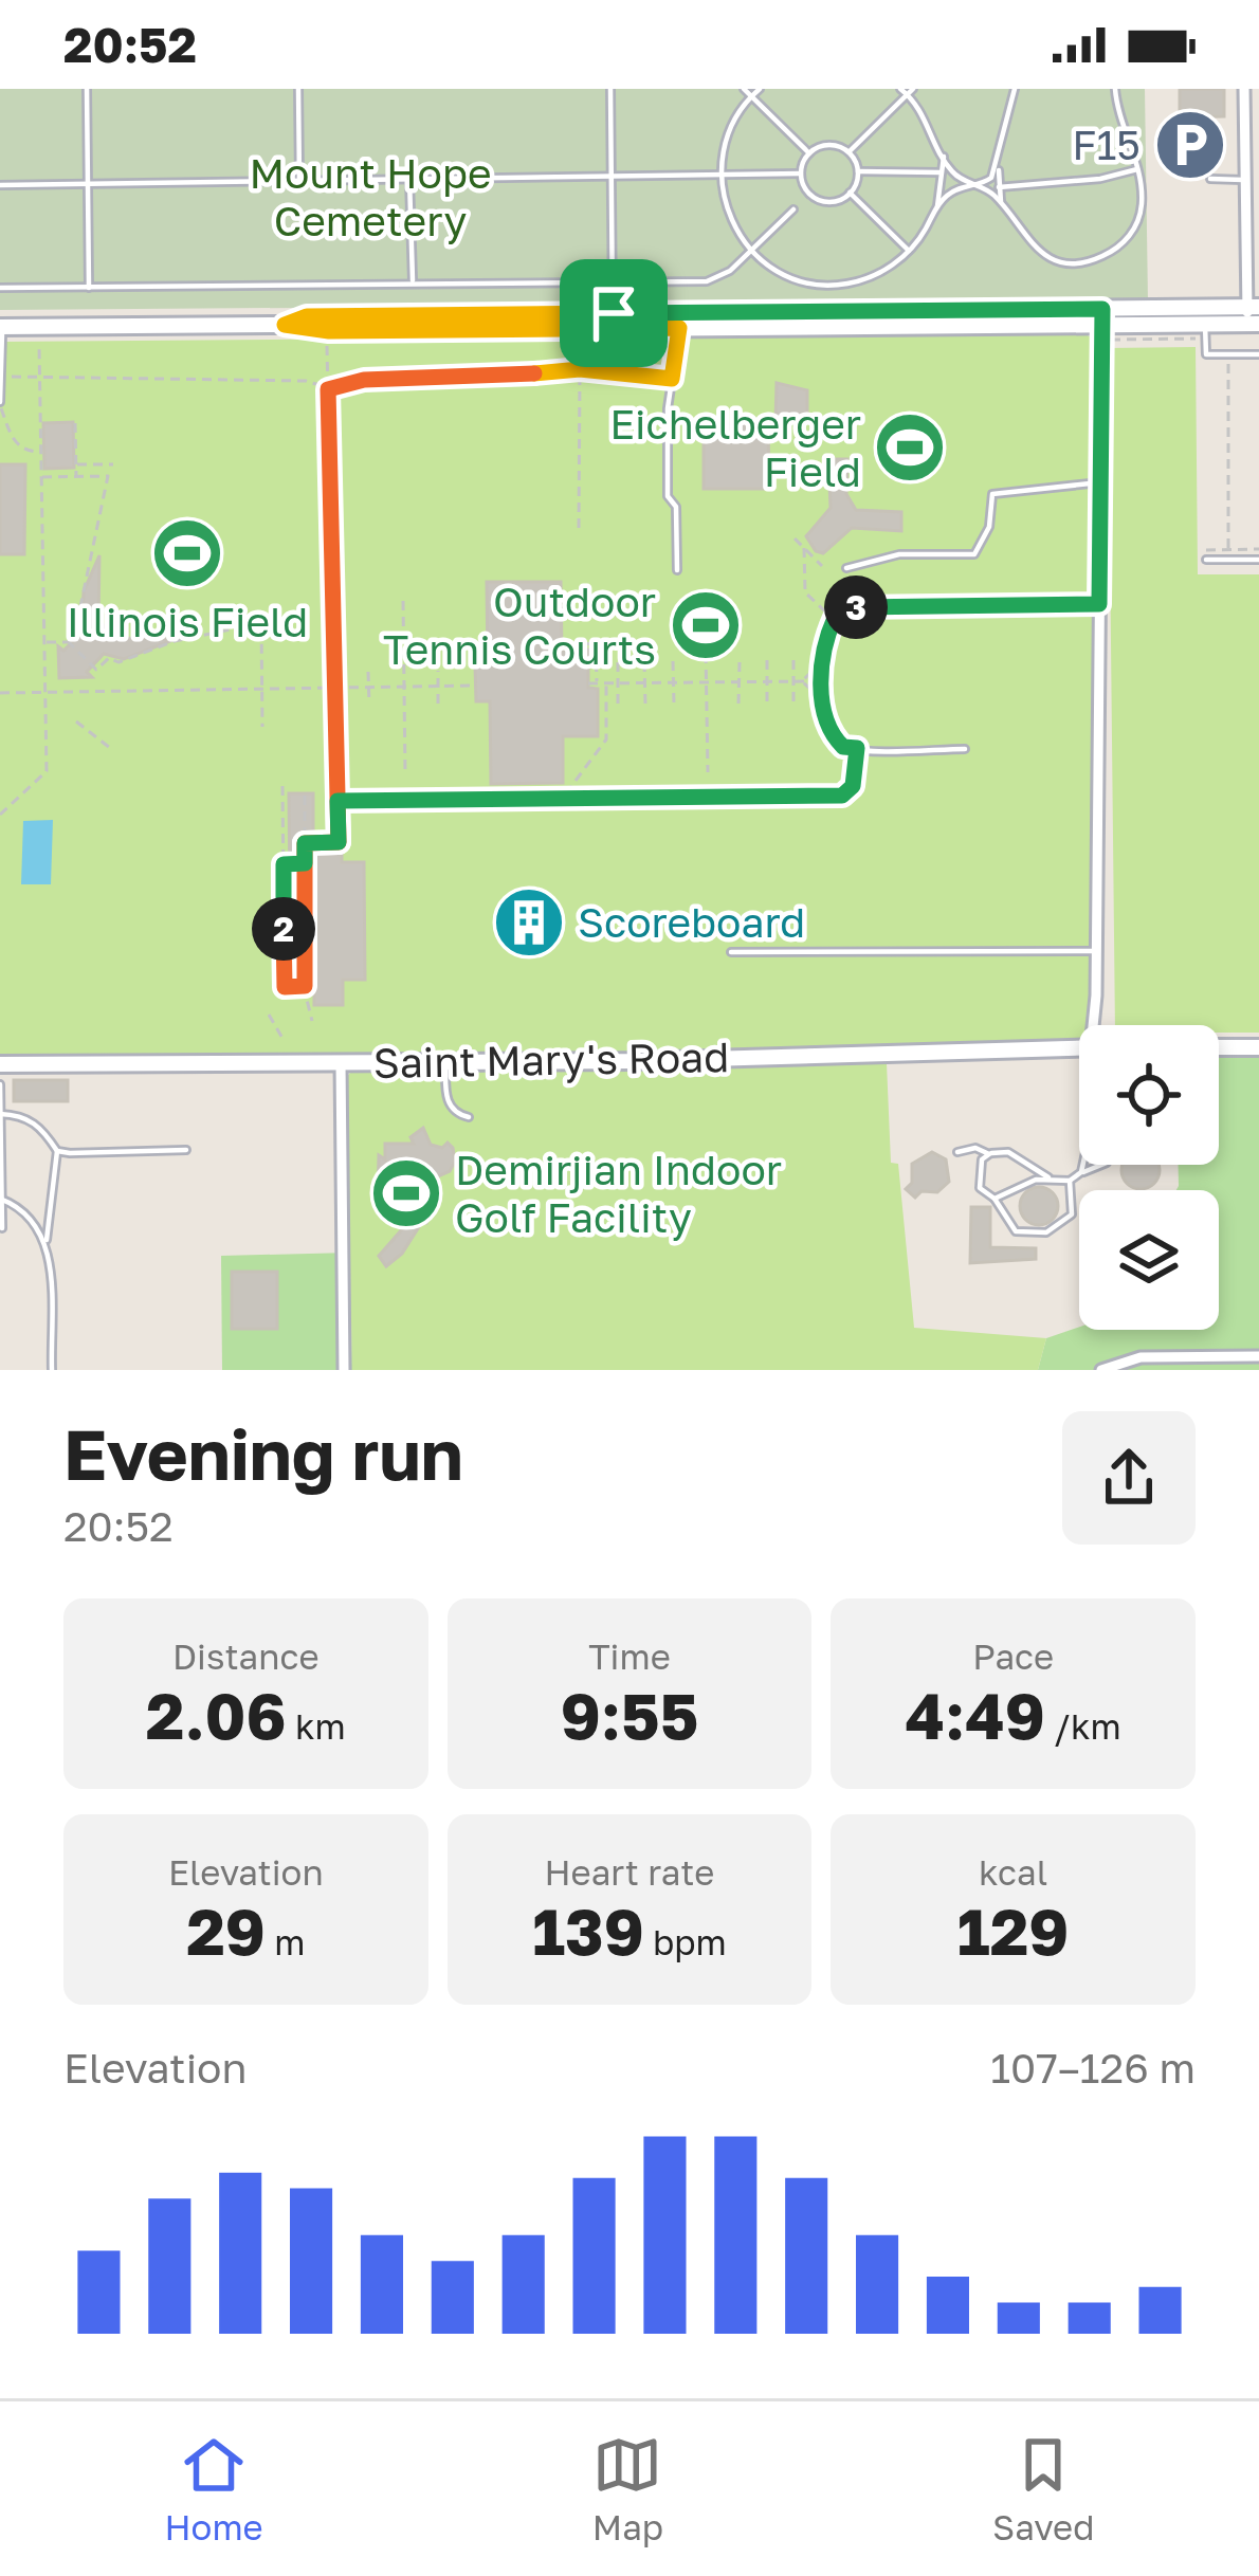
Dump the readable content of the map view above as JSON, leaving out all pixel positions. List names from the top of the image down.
{
  "streets": {
    "main road": ["Saint Mary's Road"]
  },
  "parks": ["Mount Hope Cemetery"],
  "places": {
    "parking": ["F15"],
    "sports": [
      "Eichelberger Field",
      "Illinois Field",
      "Outdoor Tennis Courts",
      "Demirjian Indoor Golf Facility"
    ],
    "building": ["Scoreboard"]
  },
  "page": {
    "status": "20:52",
    "pins": ["3", "2"],
    "heading": ["Evening run", "20:52"],
    "stats": [
      ["Distance", "2.06 km"],
      ["Time", "9:55"],
      ["Pace", "4:49 /km"],
      ["Elevation", "29 m"],
      ["Heart rate", "139 bpm"],
      ["kcal", "129"]
    ],
    "chart": ["Elevation", "107–126 m"],
    "tabs": ["Home", "Map", "Saved"]
  }
}
